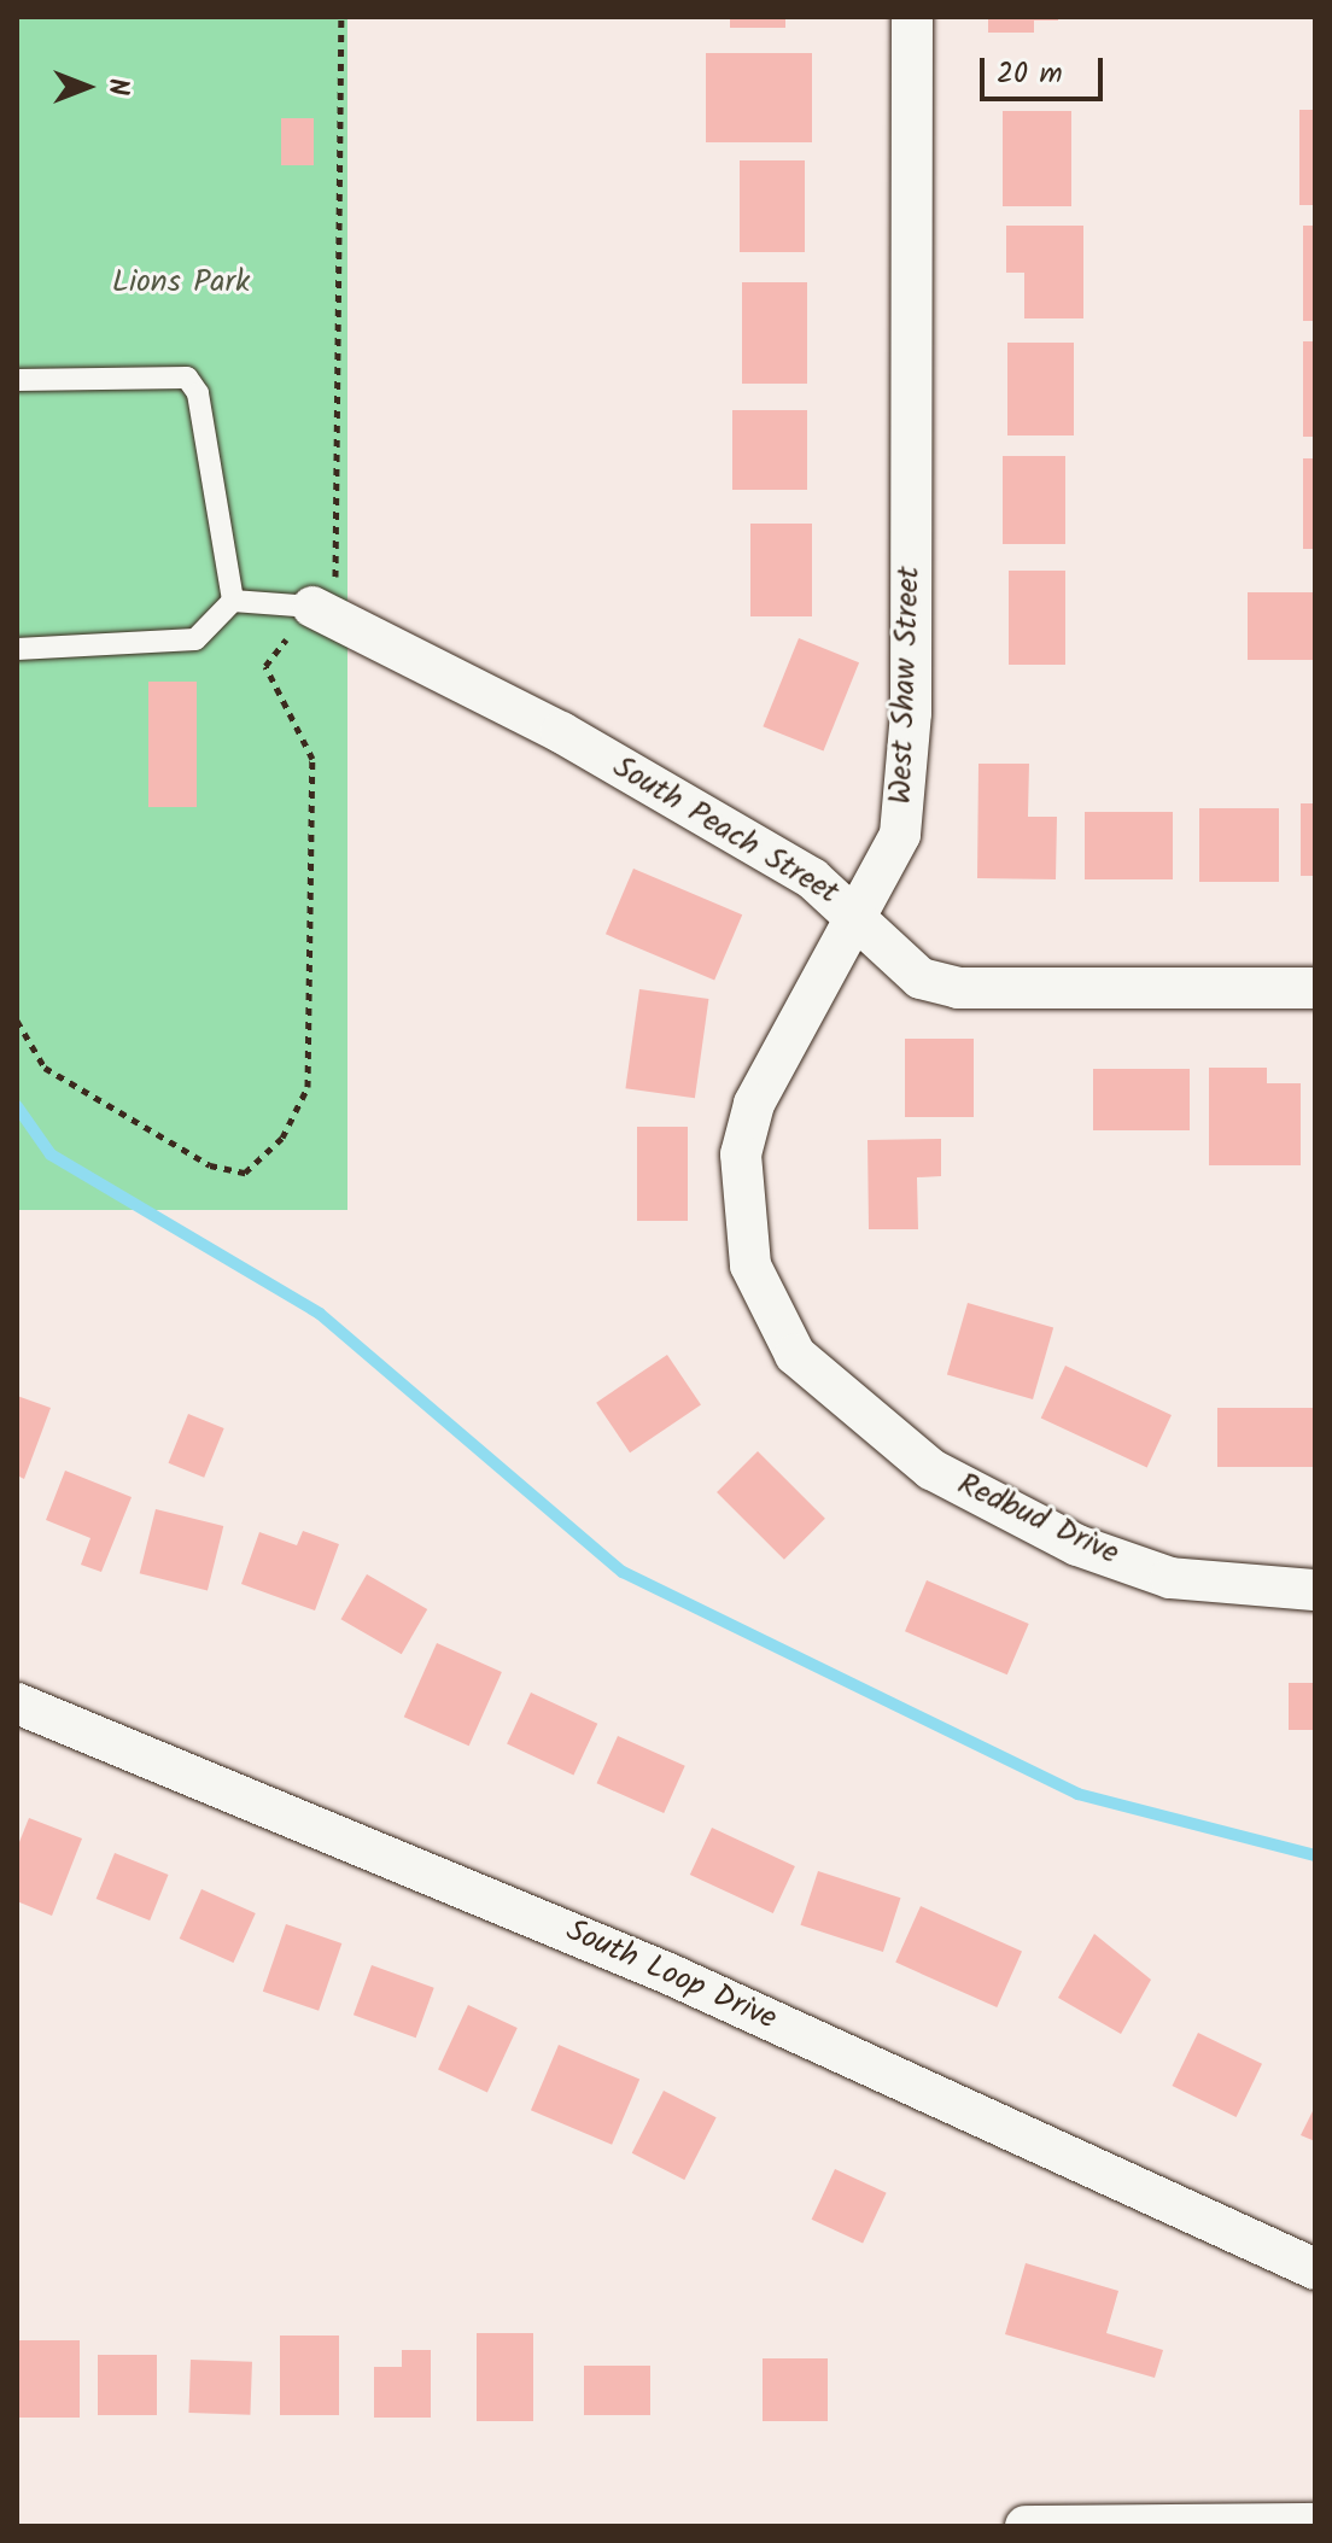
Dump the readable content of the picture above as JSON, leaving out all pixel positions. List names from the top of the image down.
{
  "streets": {
    "street": [
      "West Shaw Street",
      "South Peach Street",
      "Redbud Drive",
      "South Loop Drive"
    ]
  },
  "crossings": [
    ["West Shaw Street", "South Peach Street"],
    ["West Shaw Street", "Redbud Drive"]
  ],
  "parks": ["Lions Park"],
  "scale_bar": "20 m",
  "north": "right"
}
